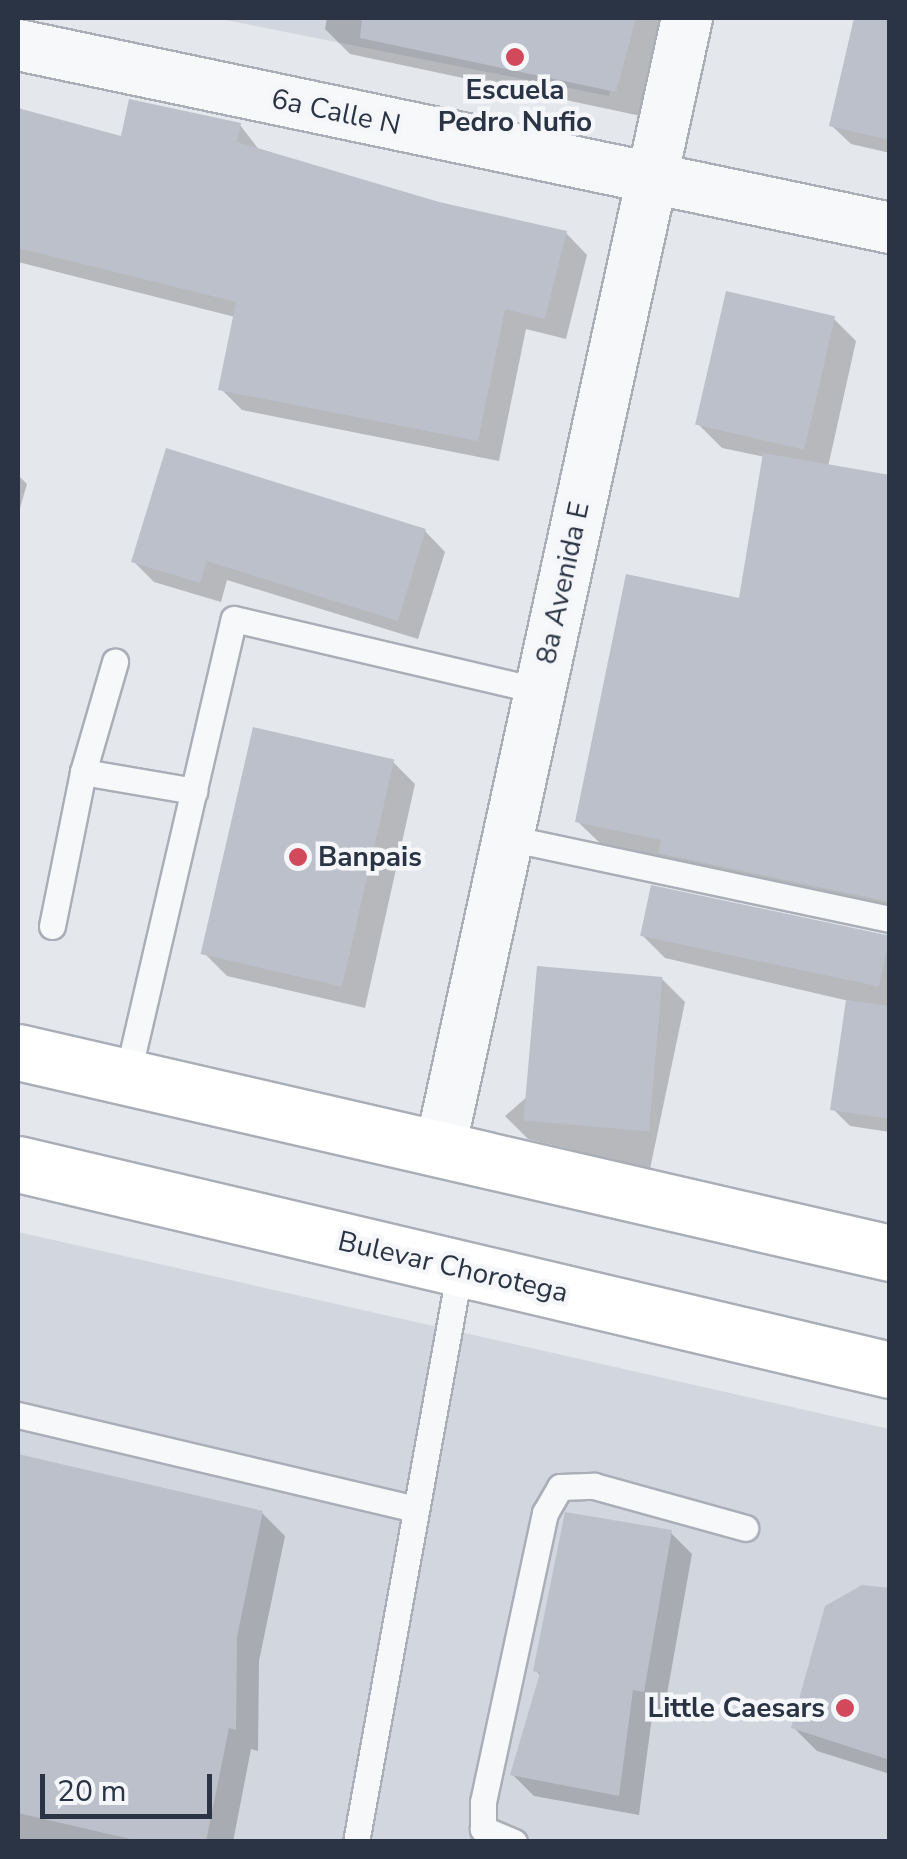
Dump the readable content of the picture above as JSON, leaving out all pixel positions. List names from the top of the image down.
{
  "streets": {
    "highway": ["Bulevar Chorotega"],
    "street": ["6a Calle N", "8a Avenida E"]
  },
  "crossings": [
    ["6a Calle N", "8a Avenida E"]
  ],
  "places": ["Escuela Pedro Nufio", "Banpais", "Little Caesars"],
  "scale_bar": "20 m"
}
